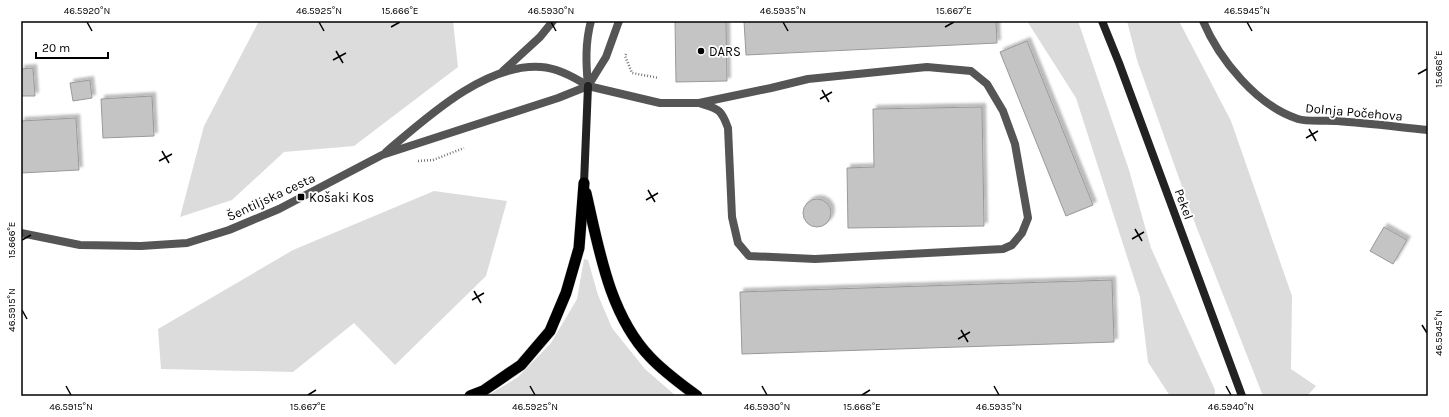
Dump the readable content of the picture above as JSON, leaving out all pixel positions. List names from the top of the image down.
{
  "streets": {
    "main road": ["Pekel"],
    "street": ["Dolnja Počehova", "Šentiljska cesta"]
  },
  "places": {
    "other": ["DARS"],
    "transit": ["Košaki Kos"]
  },
  "scale_bar": "20 m",
  "coordinates": [
    "46.5920°N",
    "46.5925°N",
    "15.666°E",
    "46.5930°N",
    "46.5935°N",
    "15.667°E",
    "46.5945°N",
    "15.668°E",
    "46.5915°N",
    "46.5940°N"
  ]
}
